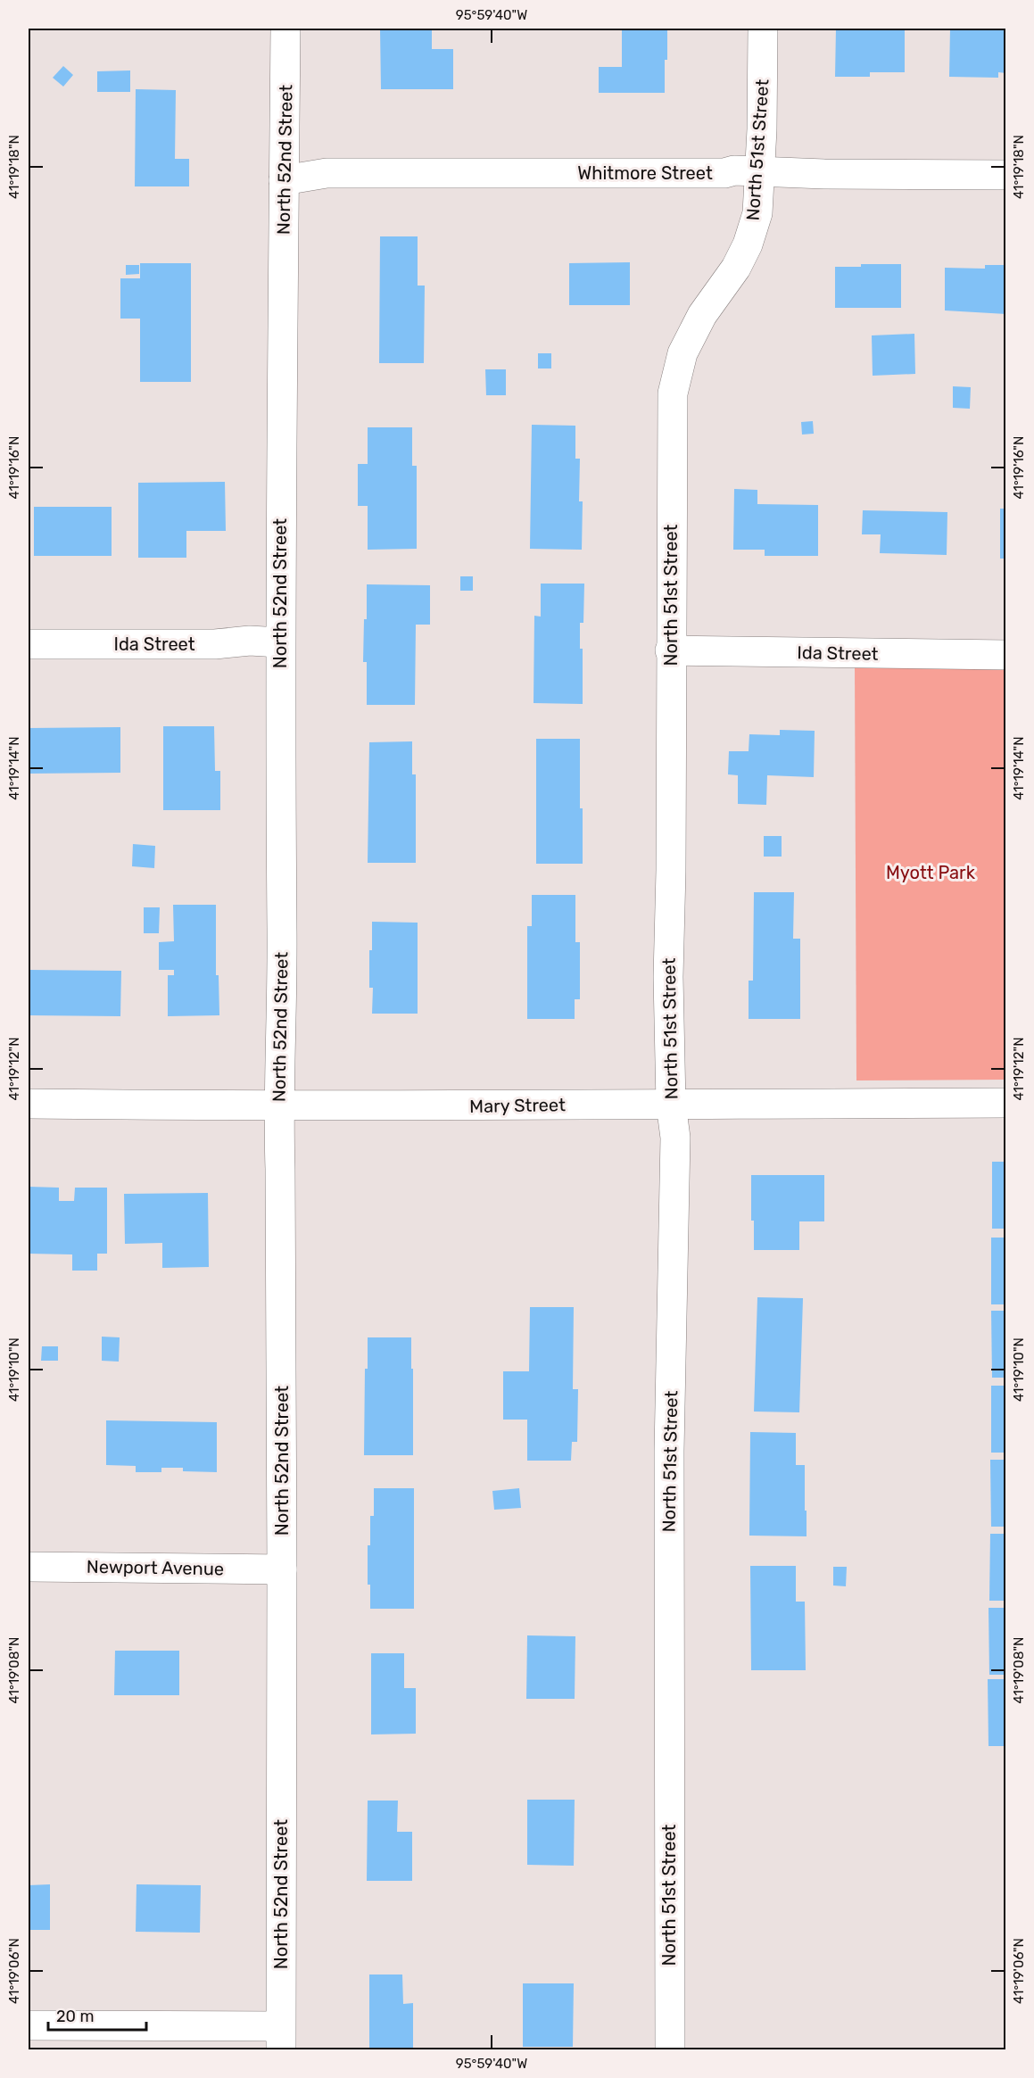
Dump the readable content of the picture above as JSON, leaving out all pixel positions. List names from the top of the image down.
{
  "streets": {
    "street": [
      "North 51st Street",
      "North 52nd Street",
      "Whitmore Street",
      "Ida Street",
      "Mary Street",
      "Newport Avenue"
    ]
  },
  "crossings": [
    ["North 51st Street", "Whitmore Street"],
    ["North 51st Street", "Ida Street"],
    ["North 51st Street", "Mary Street"],
    ["North 52nd Street", "Whitmore Street"],
    ["North 52nd Street", "Ida Street"],
    ["North 52nd Street", "Mary Street"],
    ["North 52nd Street", "Newport Avenue"]
  ],
  "parks": ["Myott Park"],
  "scale_bar": "20 m",
  "coordinates": [
    "95°59'40\"W",
    "41°19'18\"N",
    "41°19'16\"N",
    "41°19'14\"N",
    "41°19'12\"N",
    "41°19'10\"N",
    "41°19'08\"N",
    "41°19'06\"N"
  ]
}
